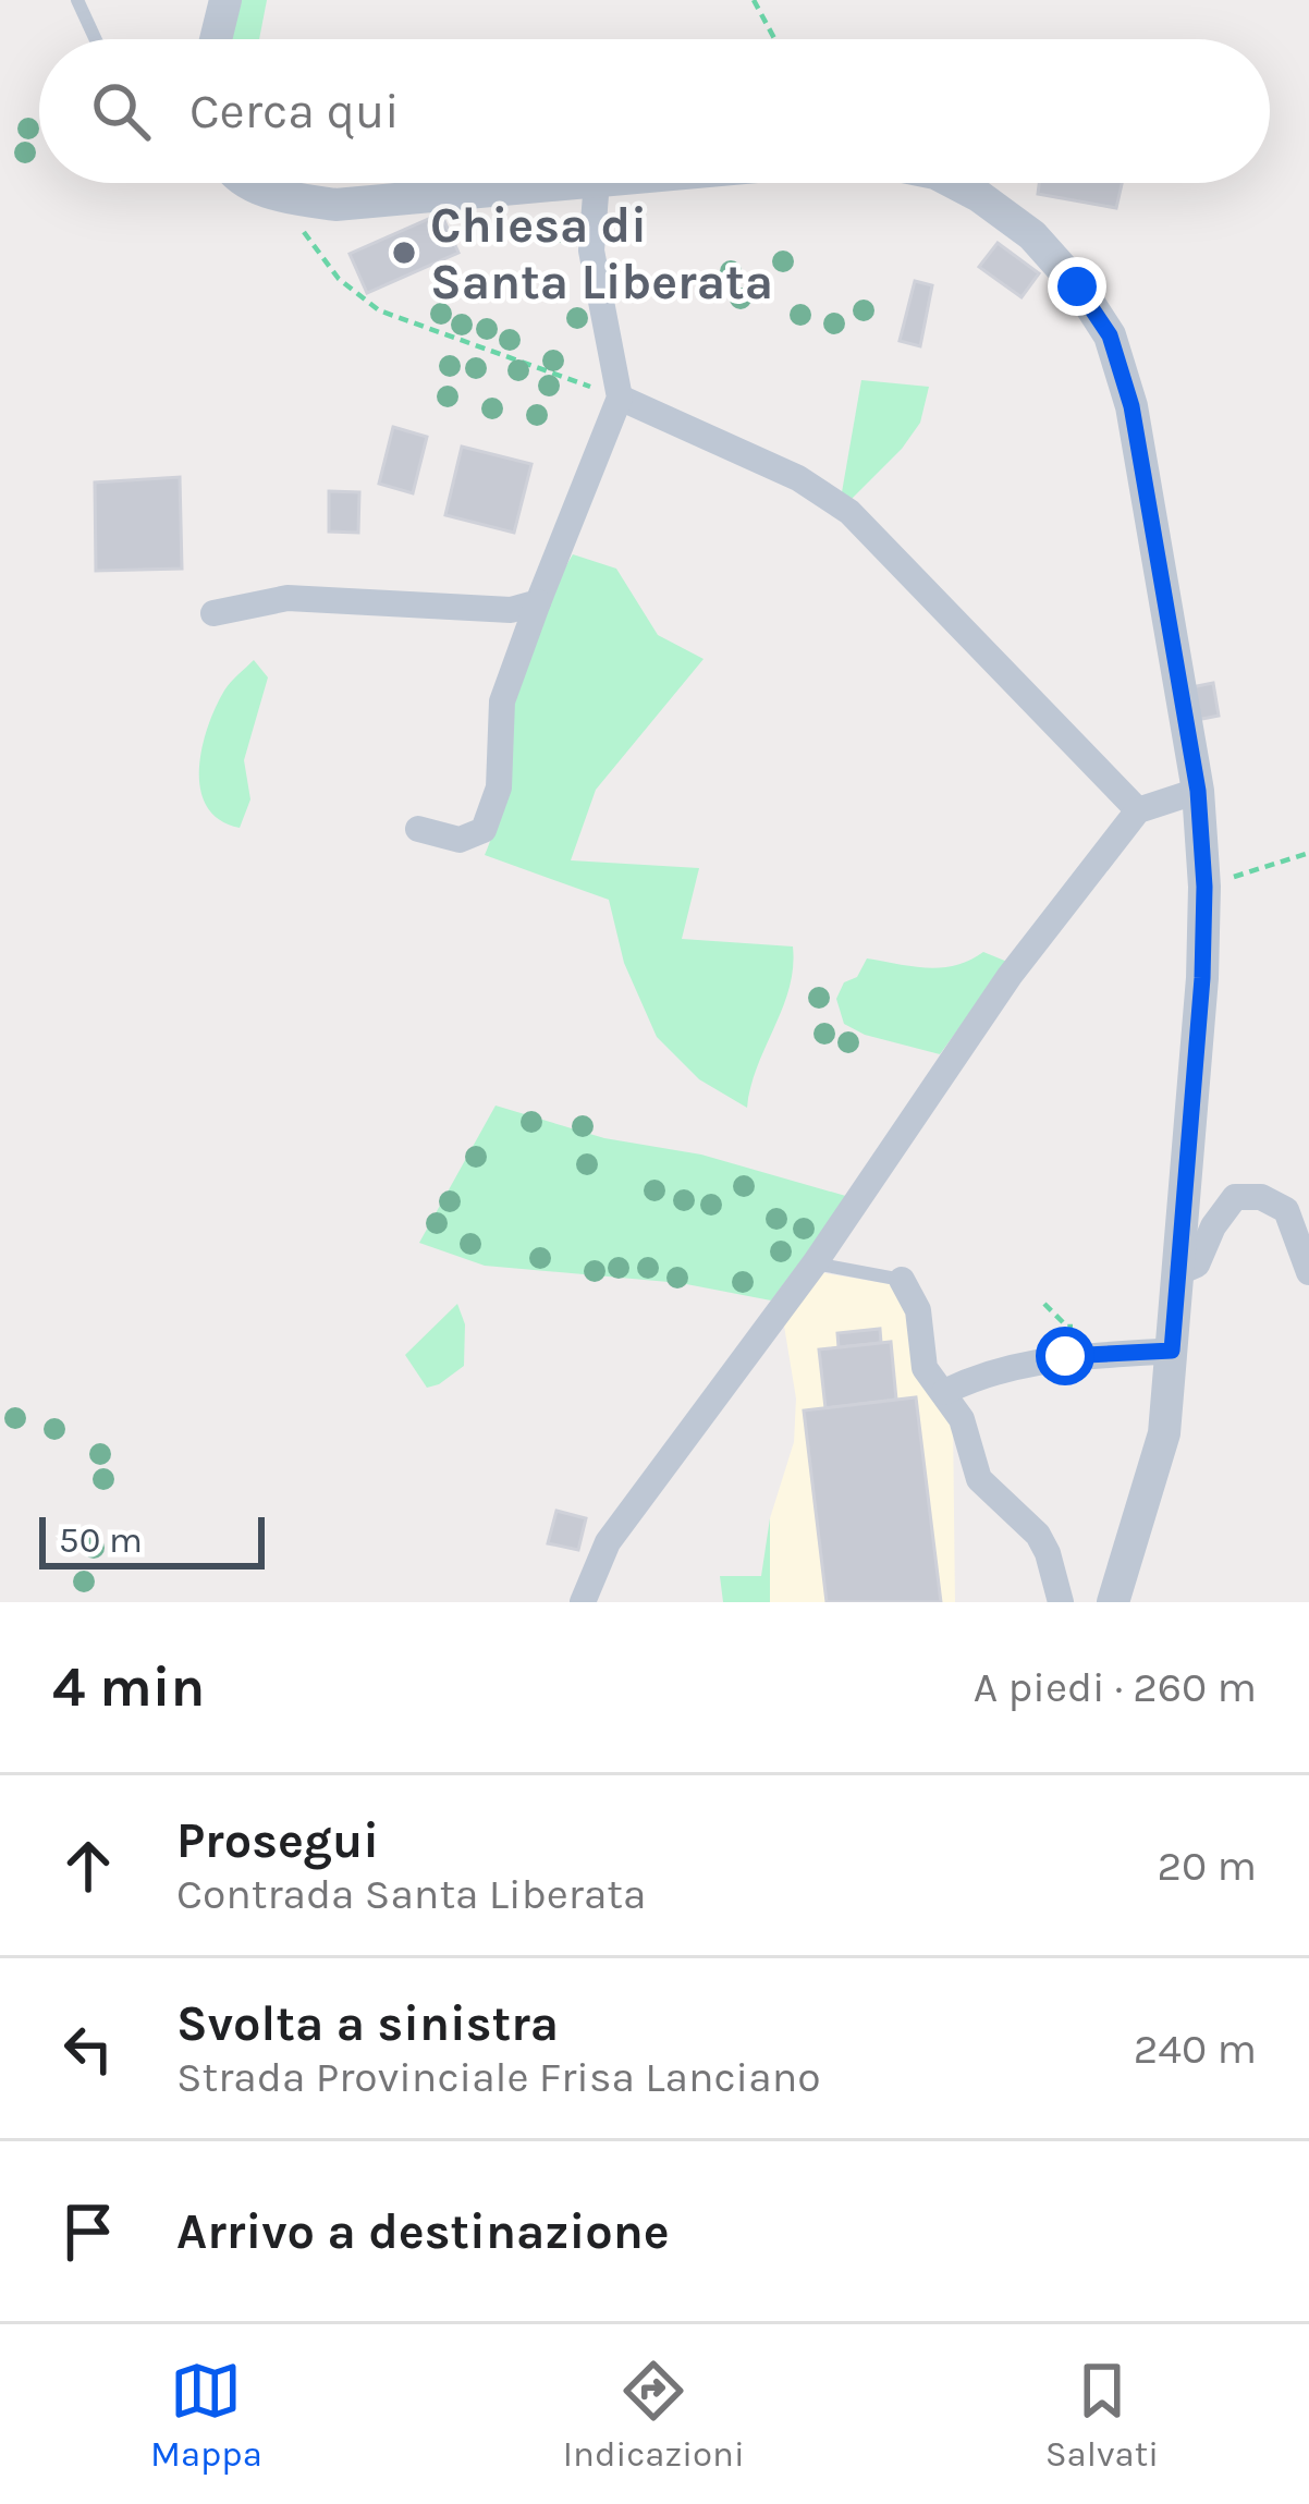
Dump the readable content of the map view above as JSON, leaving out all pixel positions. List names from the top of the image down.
{
  "places": ["Chiesa di Santa Liberata"],
  "scale_bar": "50 m",
  "page": {
    "search": "Cerca qui",
    "scale": "50 m",
    "heading": ["4 min", "A piedi · 260 m"],
    "list": [
      ["Prosegui", "Contrada Santa Liberata", "20 m"],
      ["Svolta a sinistra", "Strada Provinciale Frisa Lanciano", "240 m"],
      "Arrivo a destinazione"
    ],
    "nav": ["Mappa", "Indicazioni", "Salvati"]
  }
}
